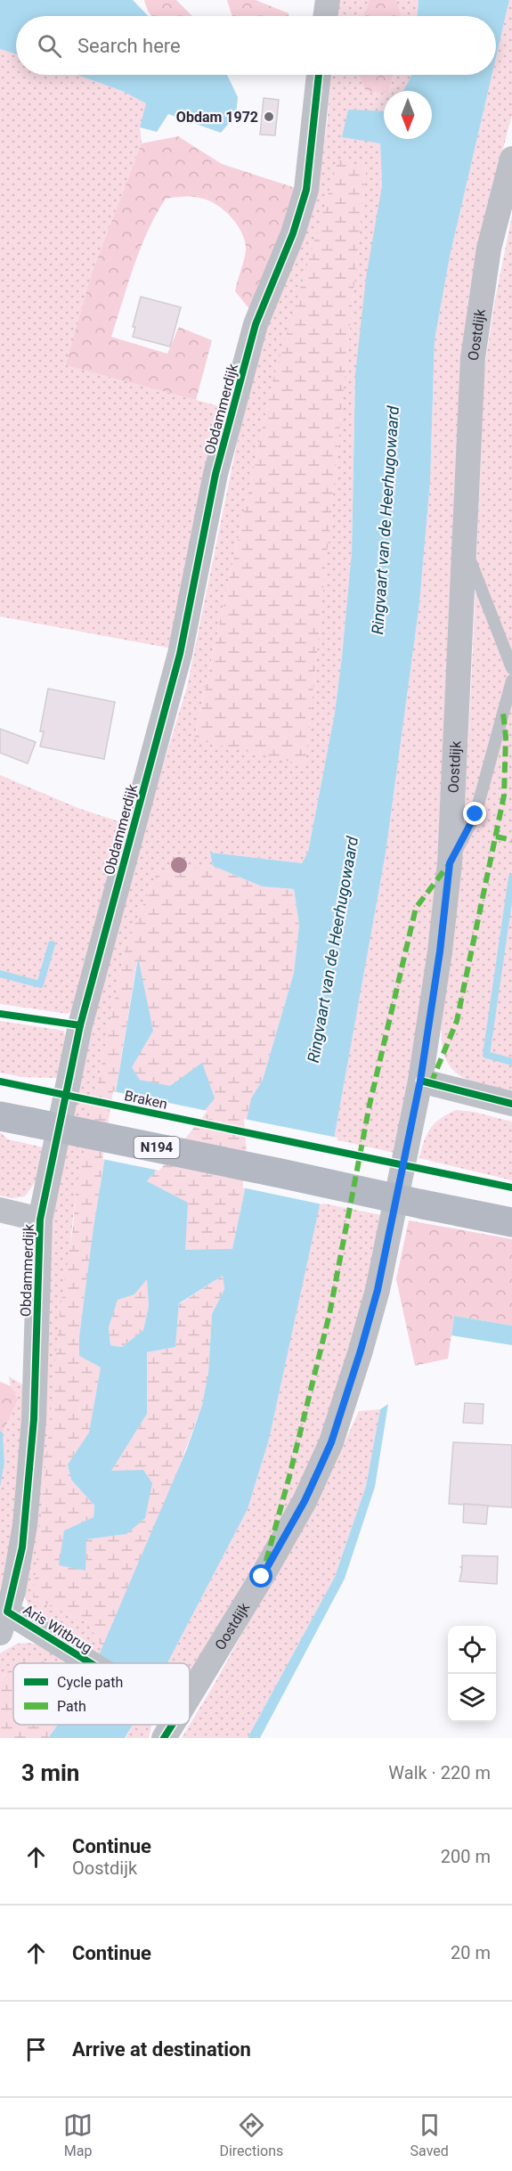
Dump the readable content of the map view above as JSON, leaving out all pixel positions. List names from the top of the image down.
{
  "streets": {
    "main road": ["N194"],
    "street": ["Oostdijk", "Obdammerdijk", "Aris Witbrug"],
    "cycle path": ["Braken"]
  },
  "crossings": [
    ["Obdammerdijk", "Aris Witbrug"]
  ],
  "water": ["Ringvaart van de Heerhugowaard"],
  "places": ["Obdam 1972"],
  "legend": ["Cycle path", "Path"],
  "north": "bottom",
  "page": {
    "search": "Search here",
    "heading": ["3 min", "Walk · 220 m"],
    "list": [
      ["Continue", "Oostdijk", "200 m"],
      ["Continue", "20 m"],
      "Arrive at destination"
    ],
    "nav": ["Map", "Directions", "Saved"]
  }
}
